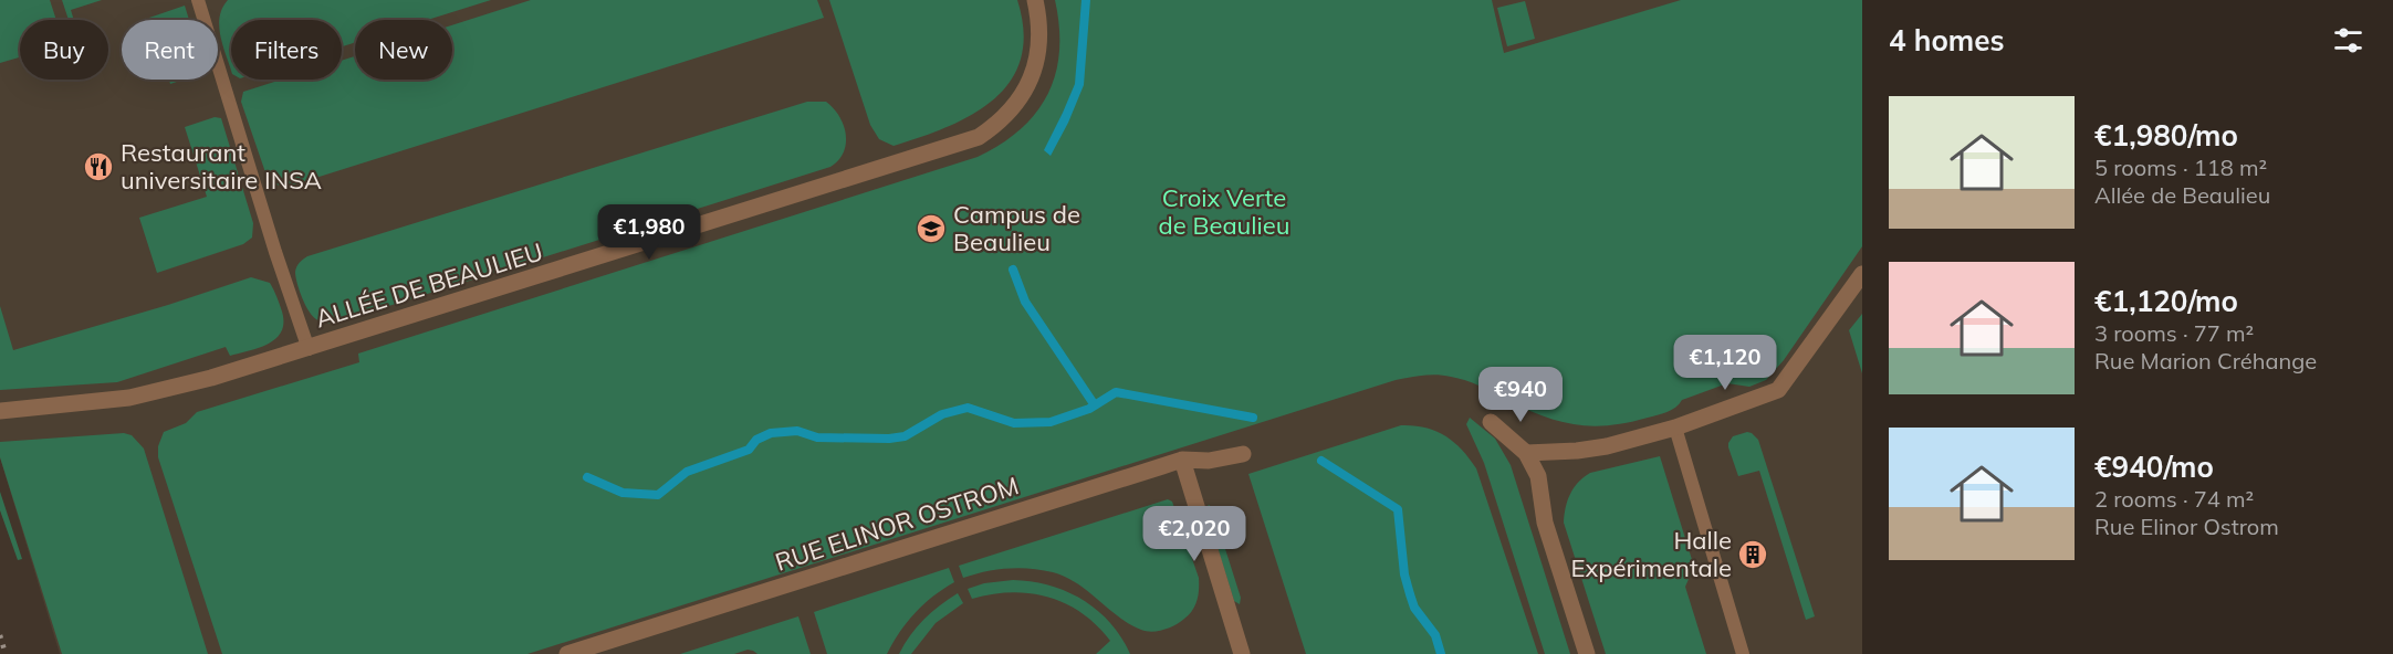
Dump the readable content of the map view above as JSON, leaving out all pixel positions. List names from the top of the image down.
{
  "streets": {
    "street": ["ALLÉE DE BEAULIEU", "RUE ELINOR OSTROM"]
  },
  "parks": ["Croix Verte de Beaulieu"],
  "places": {
    "restaurant": ["Restaurant universitaire INSA"],
    "school or university": ["Campus de Beaulieu"],
    "building": ["Halle Expérimentale"]
  },
  "page": {
    "heading": "4 homes",
    "chip": [
      "Buy",
      "Rent",
      "Filters",
      "New"
    ],
    "list": [
      {
        "name": "€1,980/mo",
        "note": "5 rooms · 118 m² · Allée de Beaulieu"
      },
      {
        "name": "€1,120/mo",
        "note": "3 rooms · 77 m² · Rue Marion Créhange"
      },
      {
        "name": "€940/mo",
        "note": "2 rooms · 74 m² · Rue Elinor Ostrom"
      }
    ],
    "price": [
      "€1,980",
      "€1,120",
      "€940",
      "€2,020"
    ]
  }
}
